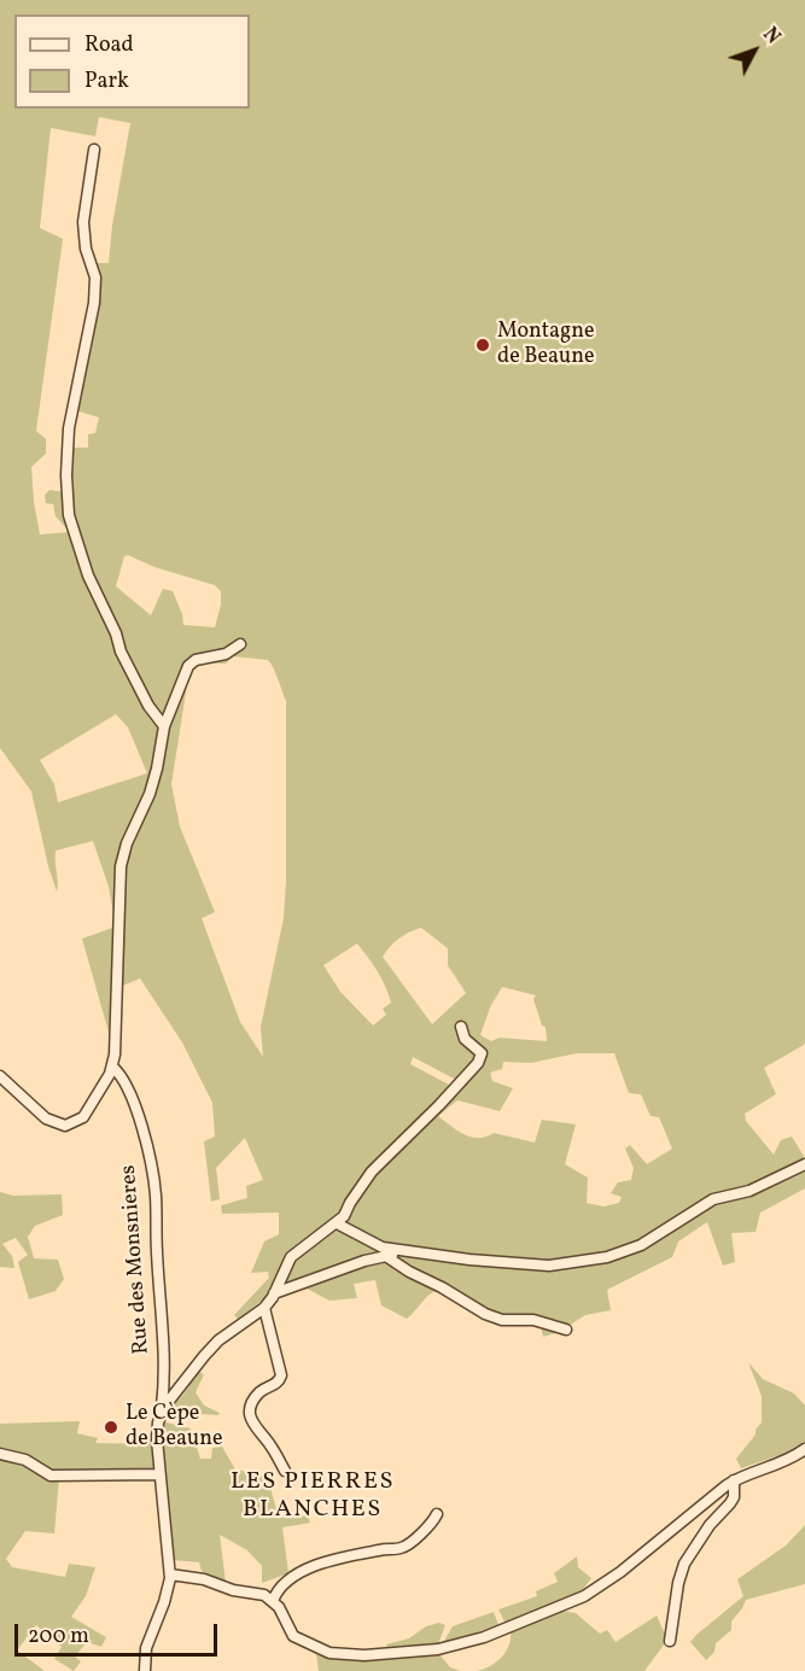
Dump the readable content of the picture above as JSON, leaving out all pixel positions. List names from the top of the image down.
{
  "streets": {
    "street": ["Rue des Monsnieres"]
  },
  "districts": ["LES PIERRES BLANCHES"],
  "places": ["Montagne de Beaune", "Le Cèpe de Beaune"],
  "legend": ["Road", "Park"],
  "scale_bar": "200 m",
  "north": "top right"
}
